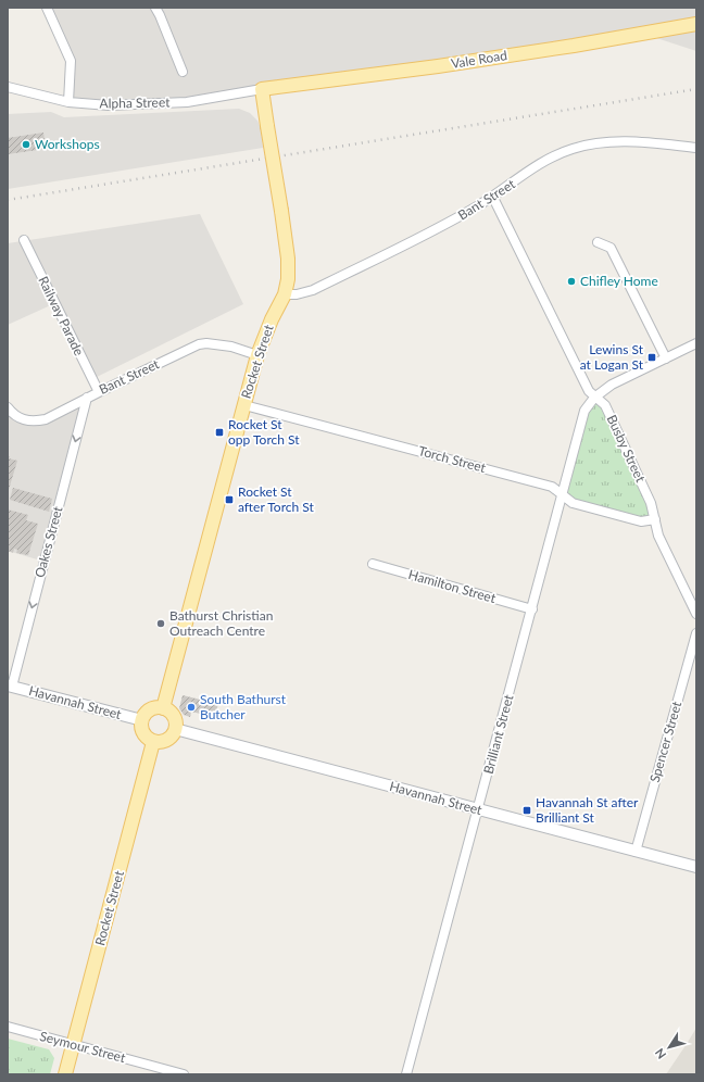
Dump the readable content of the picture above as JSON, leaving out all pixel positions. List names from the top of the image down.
{
  "streets": {
    "main road": ["Vale Road", "Rocket Street"],
    "street": [
      "Alpha Street",
      "Bant Street",
      "Railway Parade",
      "Busby Street",
      "Torch Street",
      "Oakes Street",
      "Hamilton Street",
      "Havannah Street",
      "Brilliant Street",
      "Spencer Street",
      "Seymour Street"
    ]
  },
  "crossings": [
    ["Vale Road", "Alpha Street"],
    ["Vale Road", "Rocket Street"],
    ["Alpha Street", "Rocket Street"],
    ["Bant Street", "Railway Parade"],
    ["Bant Street", "Rocket Street"],
    ["Bant Street", "Busby Street"],
    ["Bant Street", "Oakes Street"],
    ["Rocket Street", "Torch Street"],
    ["Rocket Street", "Havannah Street"],
    ["Rocket Street", "Seymour Street"],
    ["Busby Street", "Torch Street"],
    ["Busby Street", "Brilliant Street"],
    ["Torch Street", "Brilliant Street"],
    ["Oakes Street", "Havannah Street"],
    ["Hamilton Street", "Brilliant Street"],
    ["Havannah Street", "Brilliant Street"],
    ["Havannah Street", "Spencer Street"]
  ],
  "one_way": ["Oakes Street"],
  "places": {
    "other": [
      "Workshops",
      "Chifley Home",
      "Bathurst Christian Outreach Centre",
      "South Bathurst Butcher"
    ],
    "transit": [
      "Lewins St at Logan St",
      "Rocket St opp Torch St",
      "Rocket St after Torch St",
      "Havannah St after Brilliant St"
    ]
  },
  "north": "bottom left"
}
